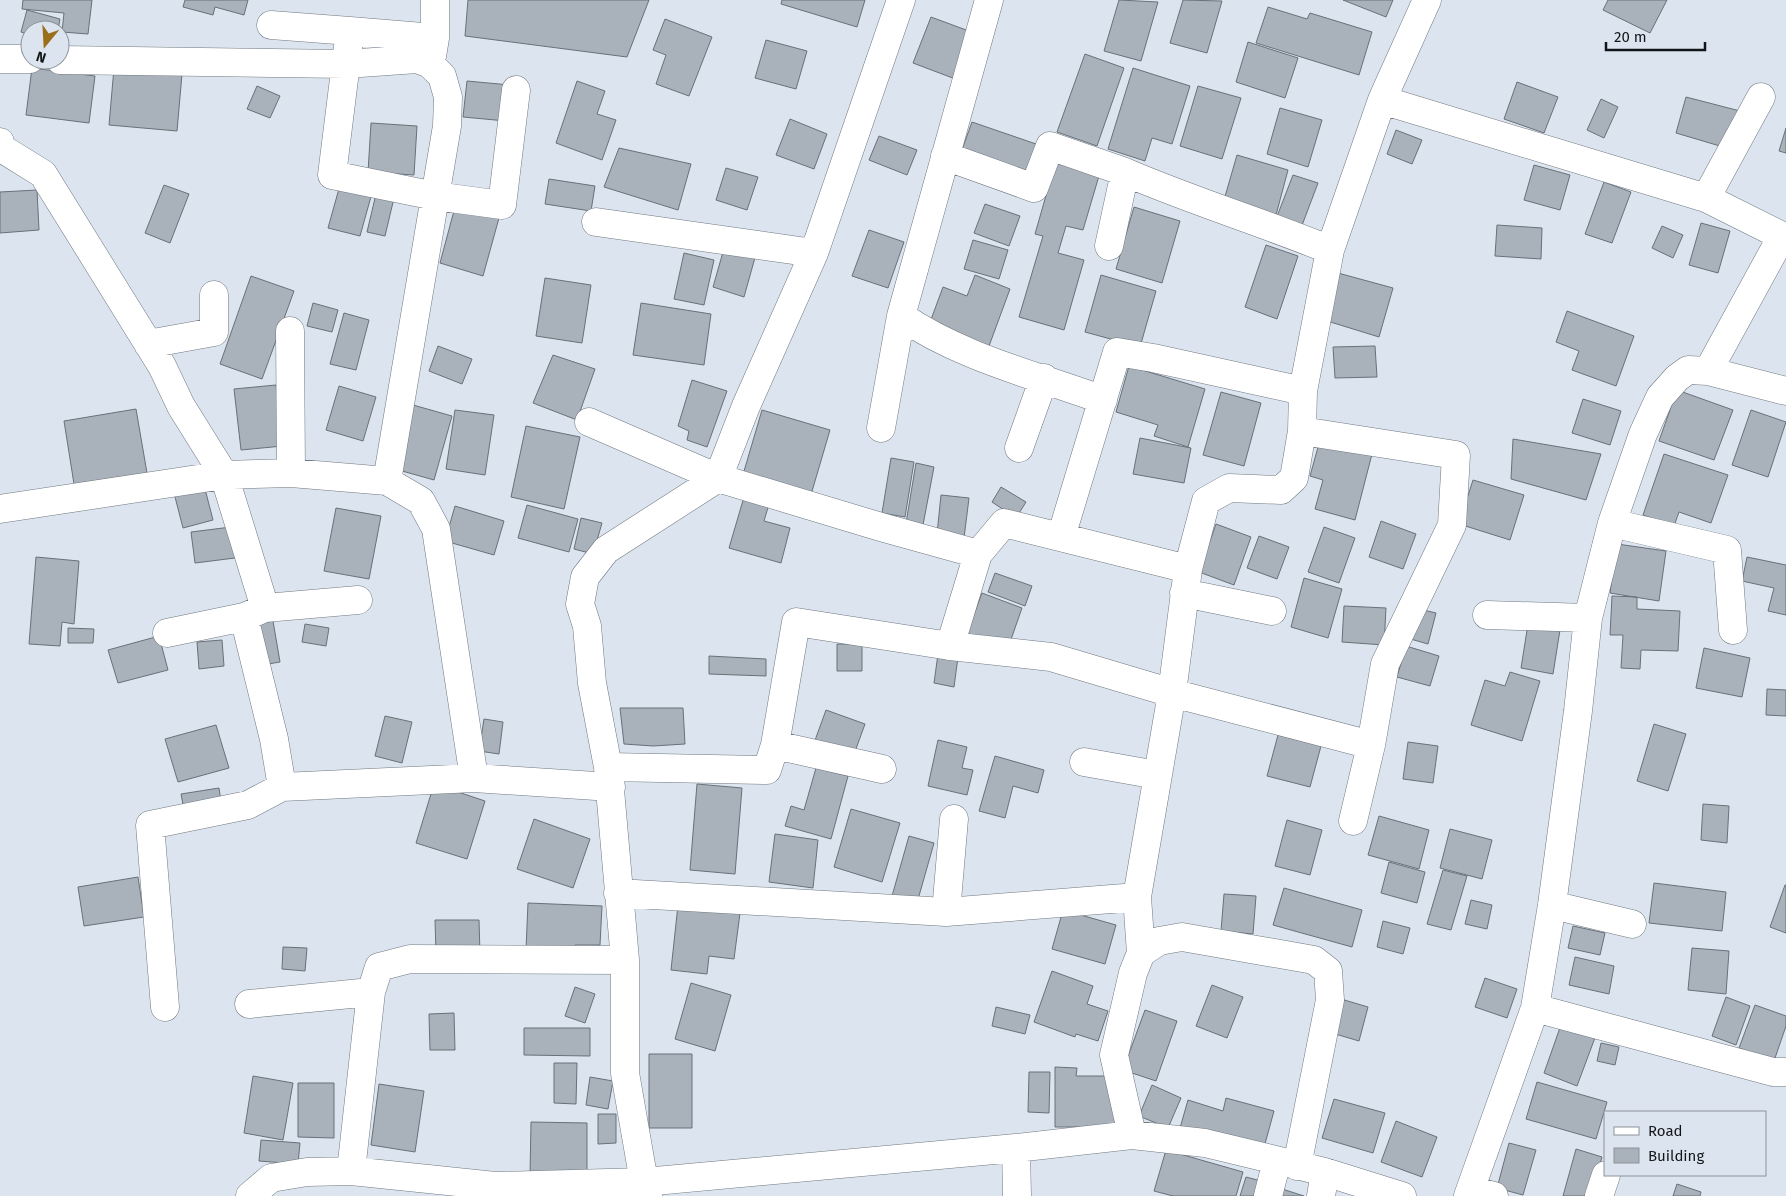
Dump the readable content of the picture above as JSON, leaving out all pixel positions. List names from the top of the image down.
{
  "legend": ["Road", "Building"],
  "scale_bar": "20 m",
  "north": "bottom"
}
